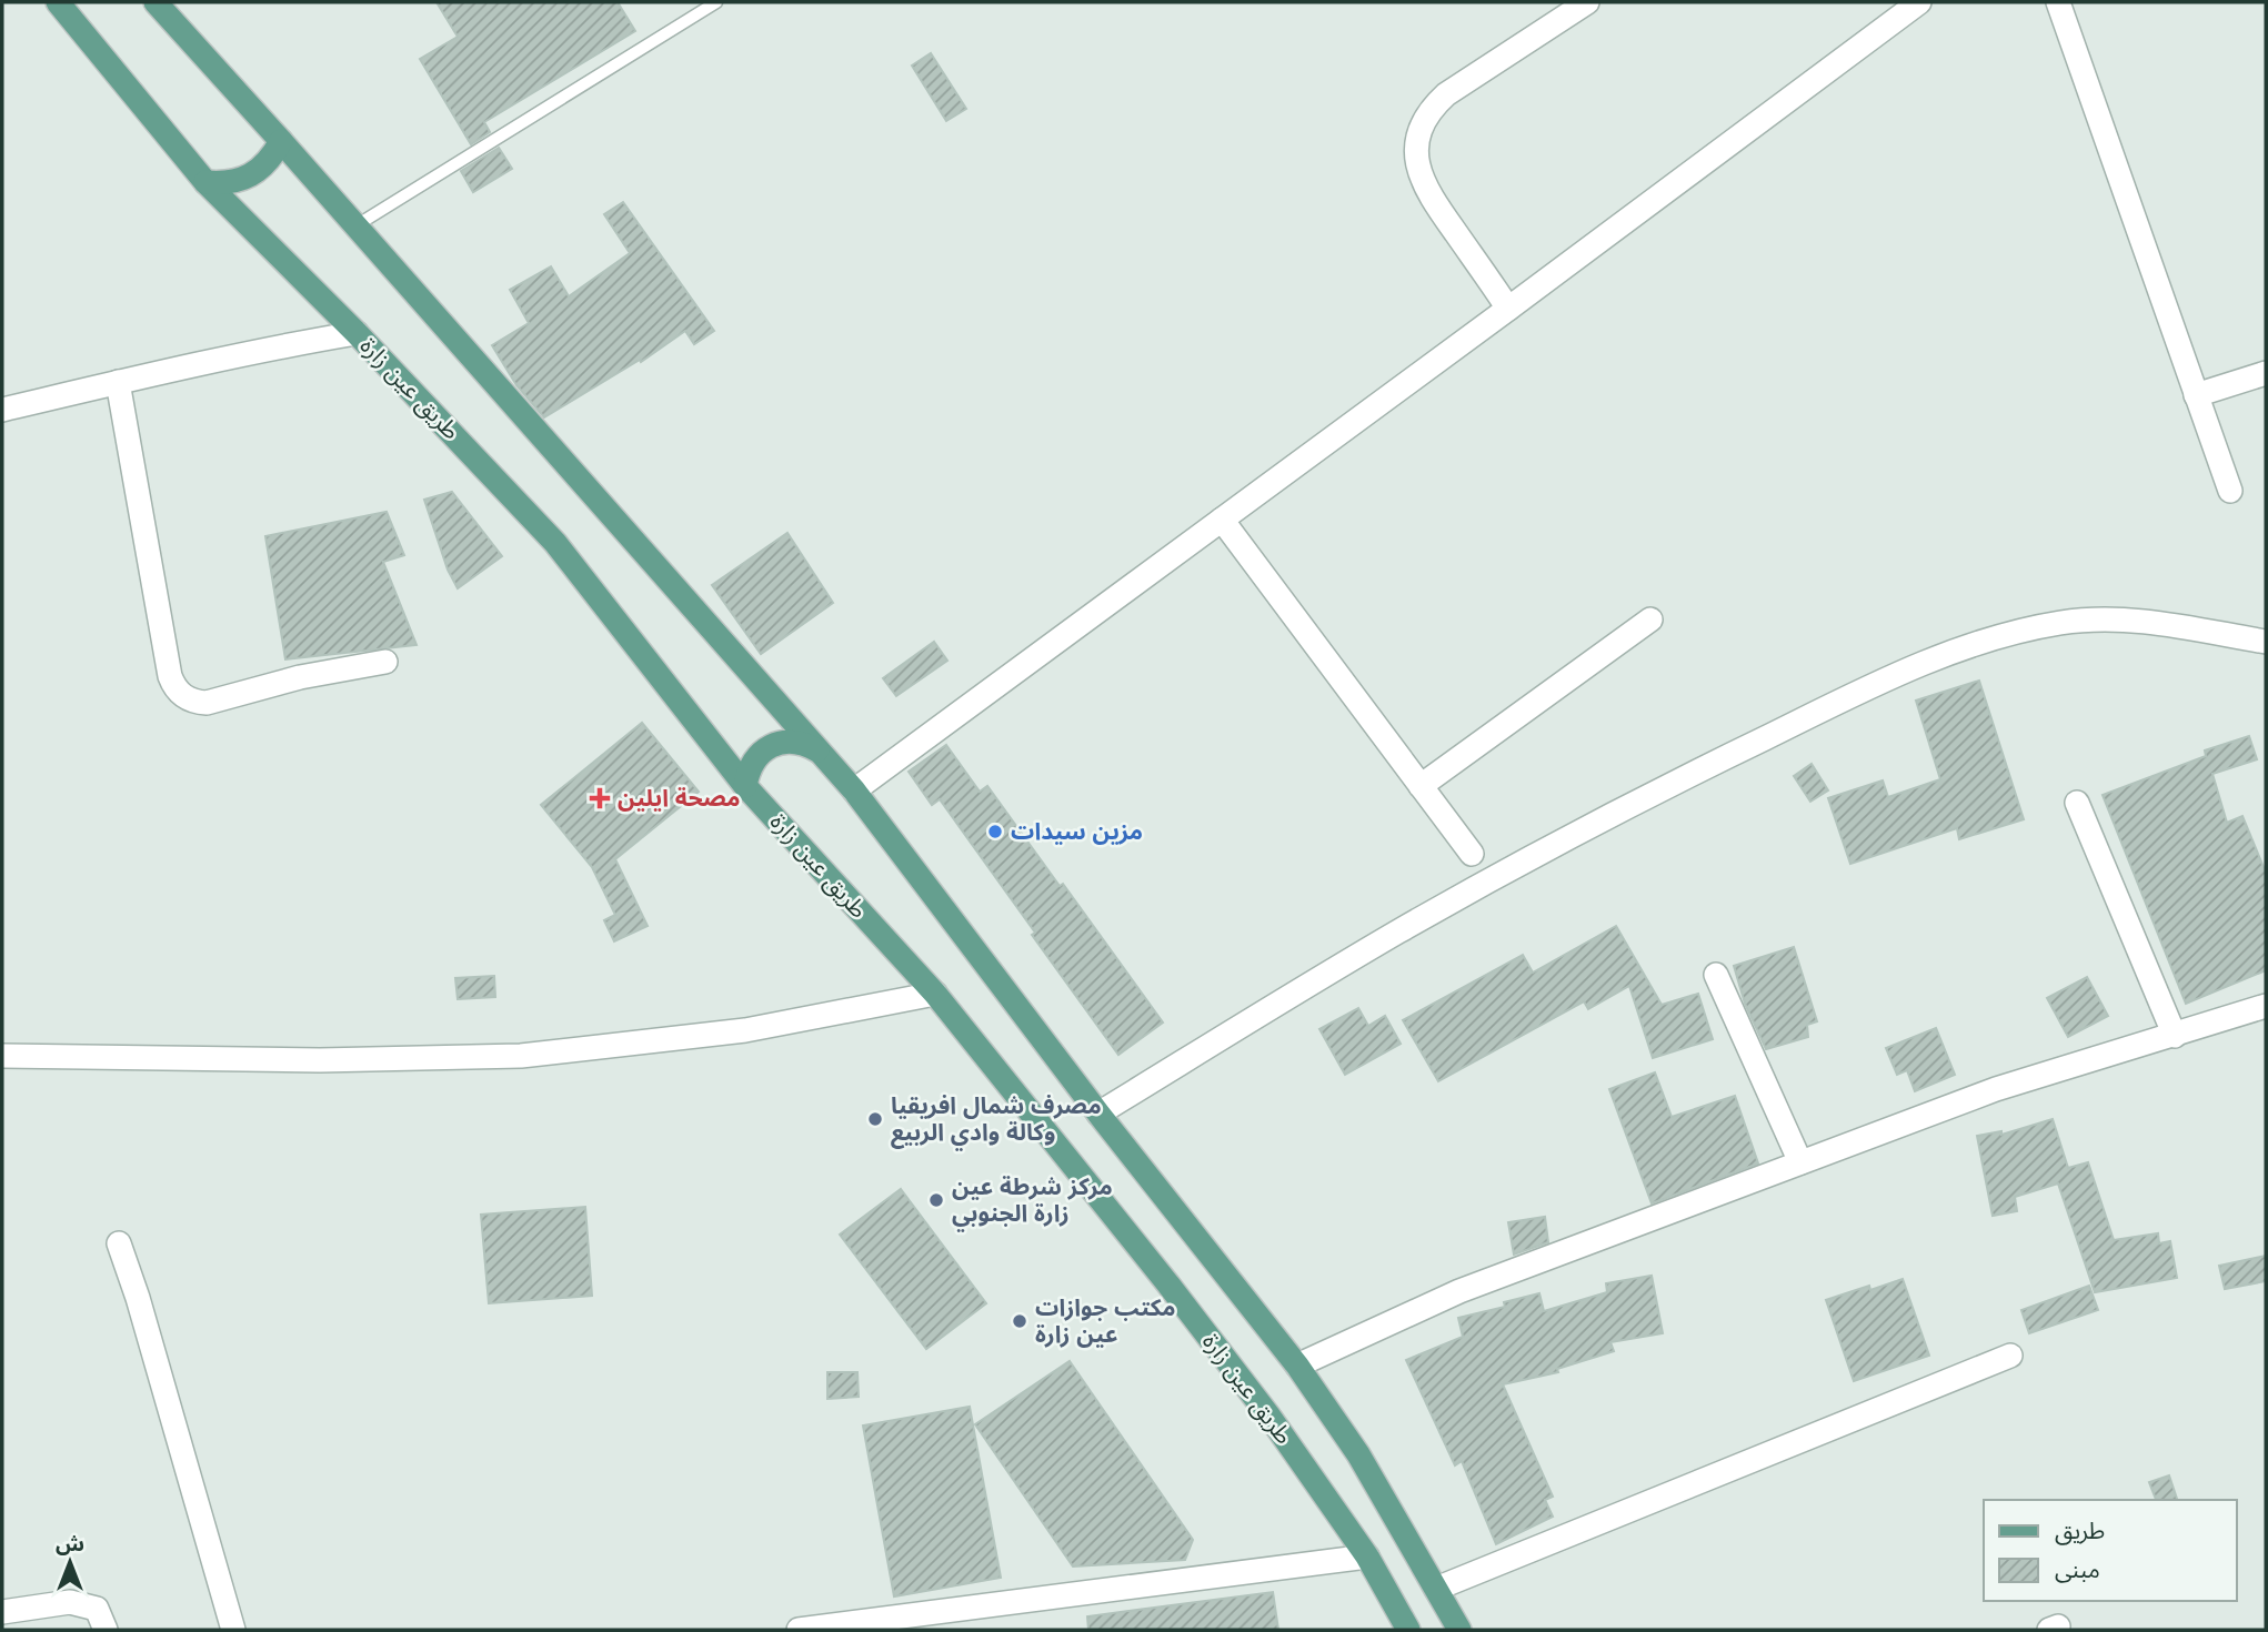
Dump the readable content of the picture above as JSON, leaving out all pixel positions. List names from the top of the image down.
{
  "streets": {
    "main road": ["طريق عين زارة"]
  },
  "places": {
    "health": ["مصحة ايلين"],
    "other": [
      "مزين سيدات",
      "مصرف شمال افريقيا وكالة وادي الربيع",
      "مركز شرطة عين زارة الجنوبي",
      "مكتب جوازات عين زارة"
    ]
  },
  "legend": ["طريق", "مبنى"],
  "north": "top"
}
